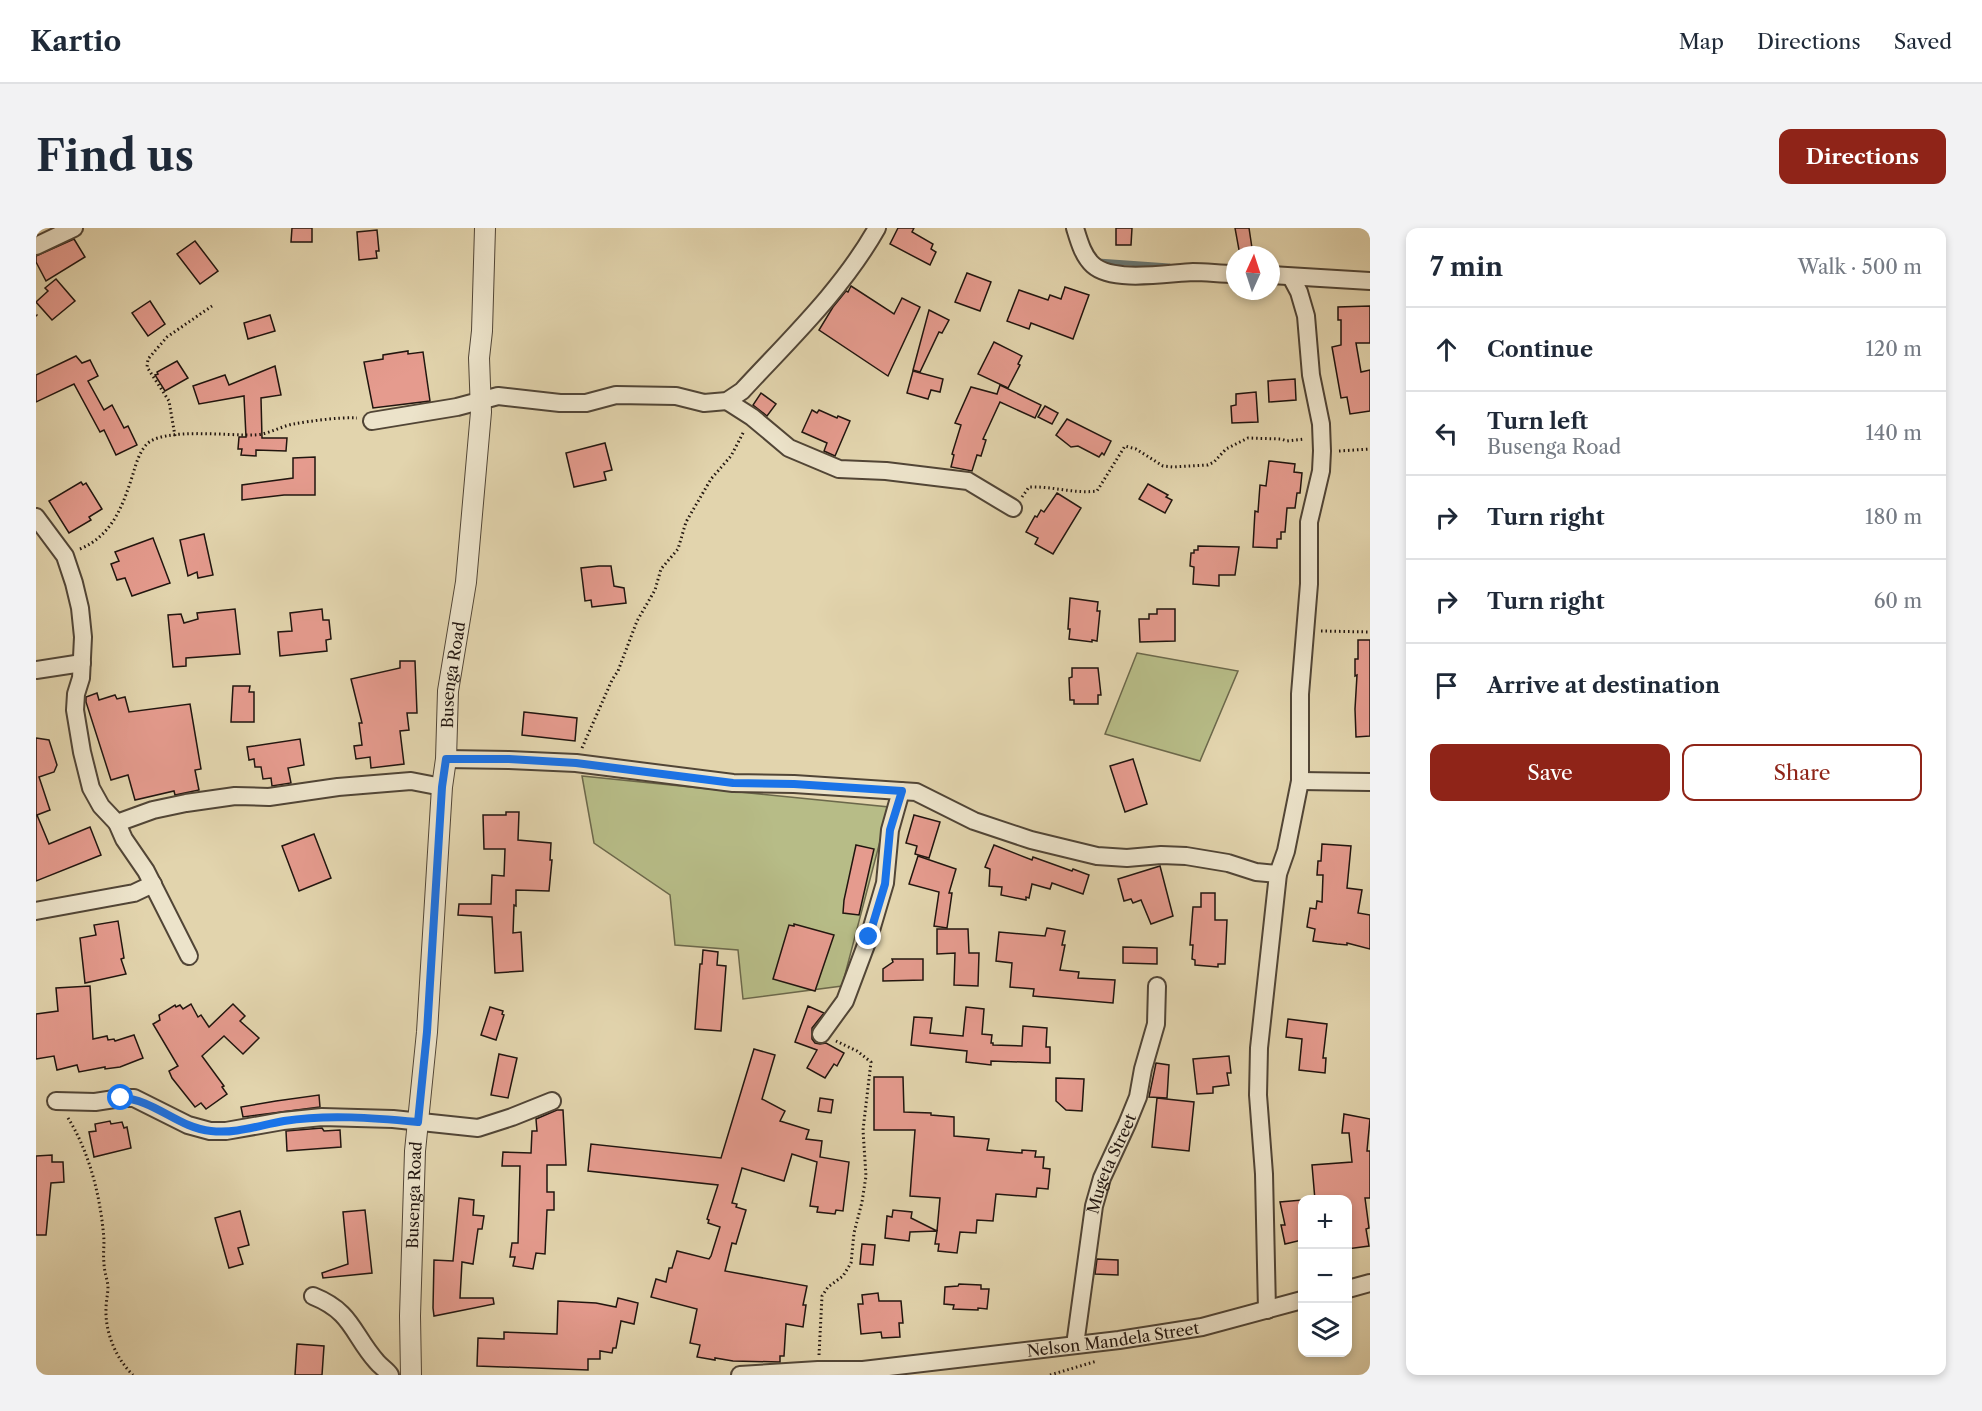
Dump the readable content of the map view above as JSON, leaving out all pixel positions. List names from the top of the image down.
{
  "streets": {
    "street": ["Busenga Road", "Mugeta Street", "Nelson Mandela Street"]
  },
  "crossings": [
    ["Mugeta Street", "Nelson Mandela Street"]
  ],
  "north": "top",
  "page": {
    "header": "Kartio",
    "nav": ["Map", "Directions", "Saved"],
    "buttons": [
      "Directions",
      ["Save", "Share"]
    ],
    "title": "Find us",
    "heading": ["7 min", "Walk · 500 m"],
    "list": [
      ["Continue", "120 m"],
      ["Turn left", "Busenga Road", "140 m"],
      ["Turn right", "180 m"],
      ["Turn right", "60 m"],
      "Arrive at destination"
    ],
    "map_buttons": ["+", "−"]
  }
}
